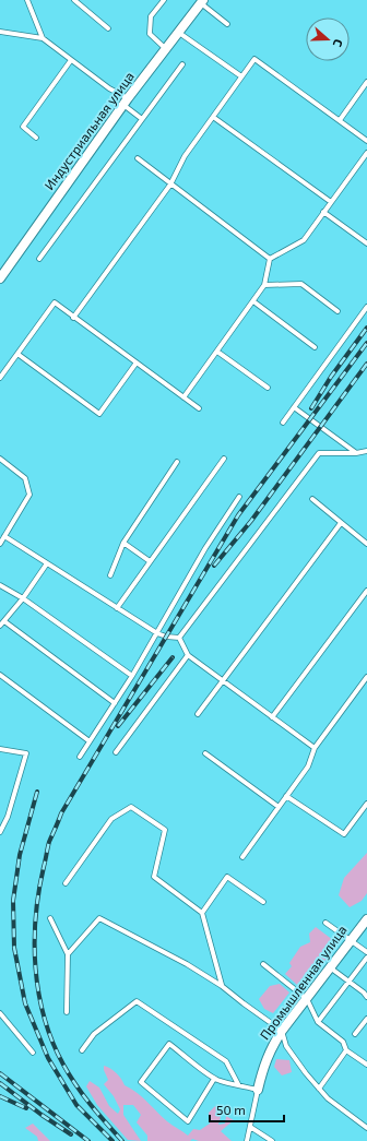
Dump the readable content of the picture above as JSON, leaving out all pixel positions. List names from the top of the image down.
{
  "streets": {
    "street": ["Индустриальная улица", "Промышленная улица"]
  },
  "scale_bar": "50 m",
  "north": "right"
}
